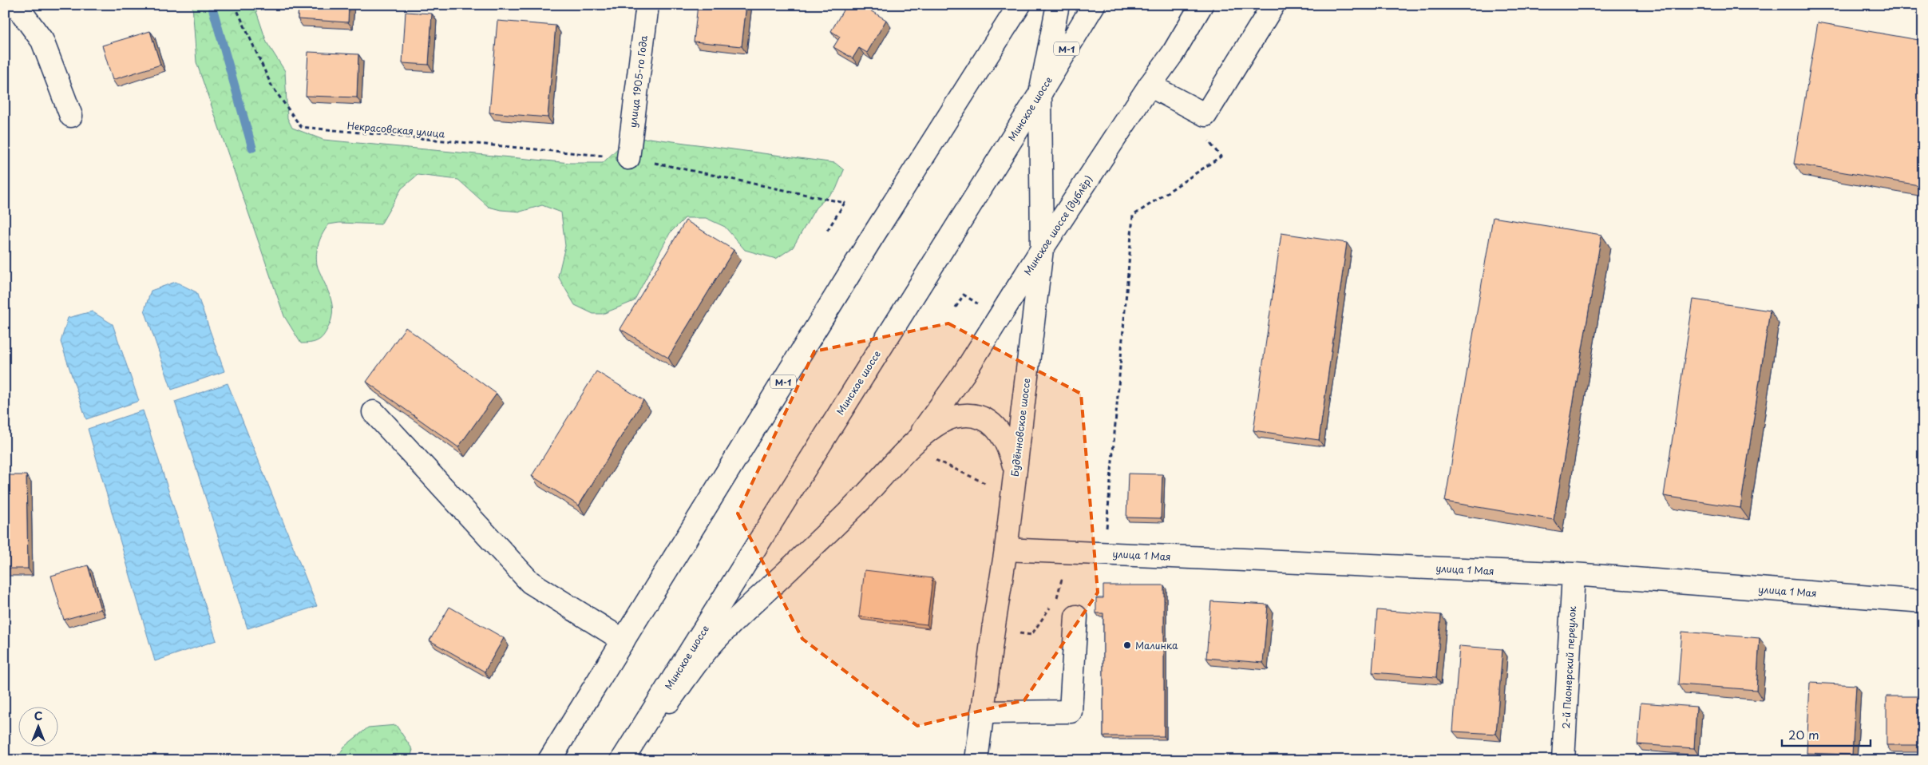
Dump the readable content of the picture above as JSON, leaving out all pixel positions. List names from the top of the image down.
{
  "streets": {
    "main road": [
      "М-1",
      "улица 1905-го Года",
      "Минское шоссе",
      "Минское шоссе (дублёр)",
      "Будённовское шоссе",
      "улица 1 Мая",
      "2-й Пионерский переулок"
    ],
    "path": ["Некрасовская улица"]
  },
  "crossings": [
    ["улица 1905-го Года", "Некрасовская улица"],
    ["Минское шоссе", "Будённовское шоссе"],
    ["Минское шоссе (дублёр)", "Будённовское шоссе"],
    ["Будённовское шоссе", "улица 1 Мая"],
    ["улица 1 Мая", "2-й Пионерский переулок"]
  ],
  "places": ["Малинка"],
  "scale_bar": "20 m",
  "north": "top"
}
